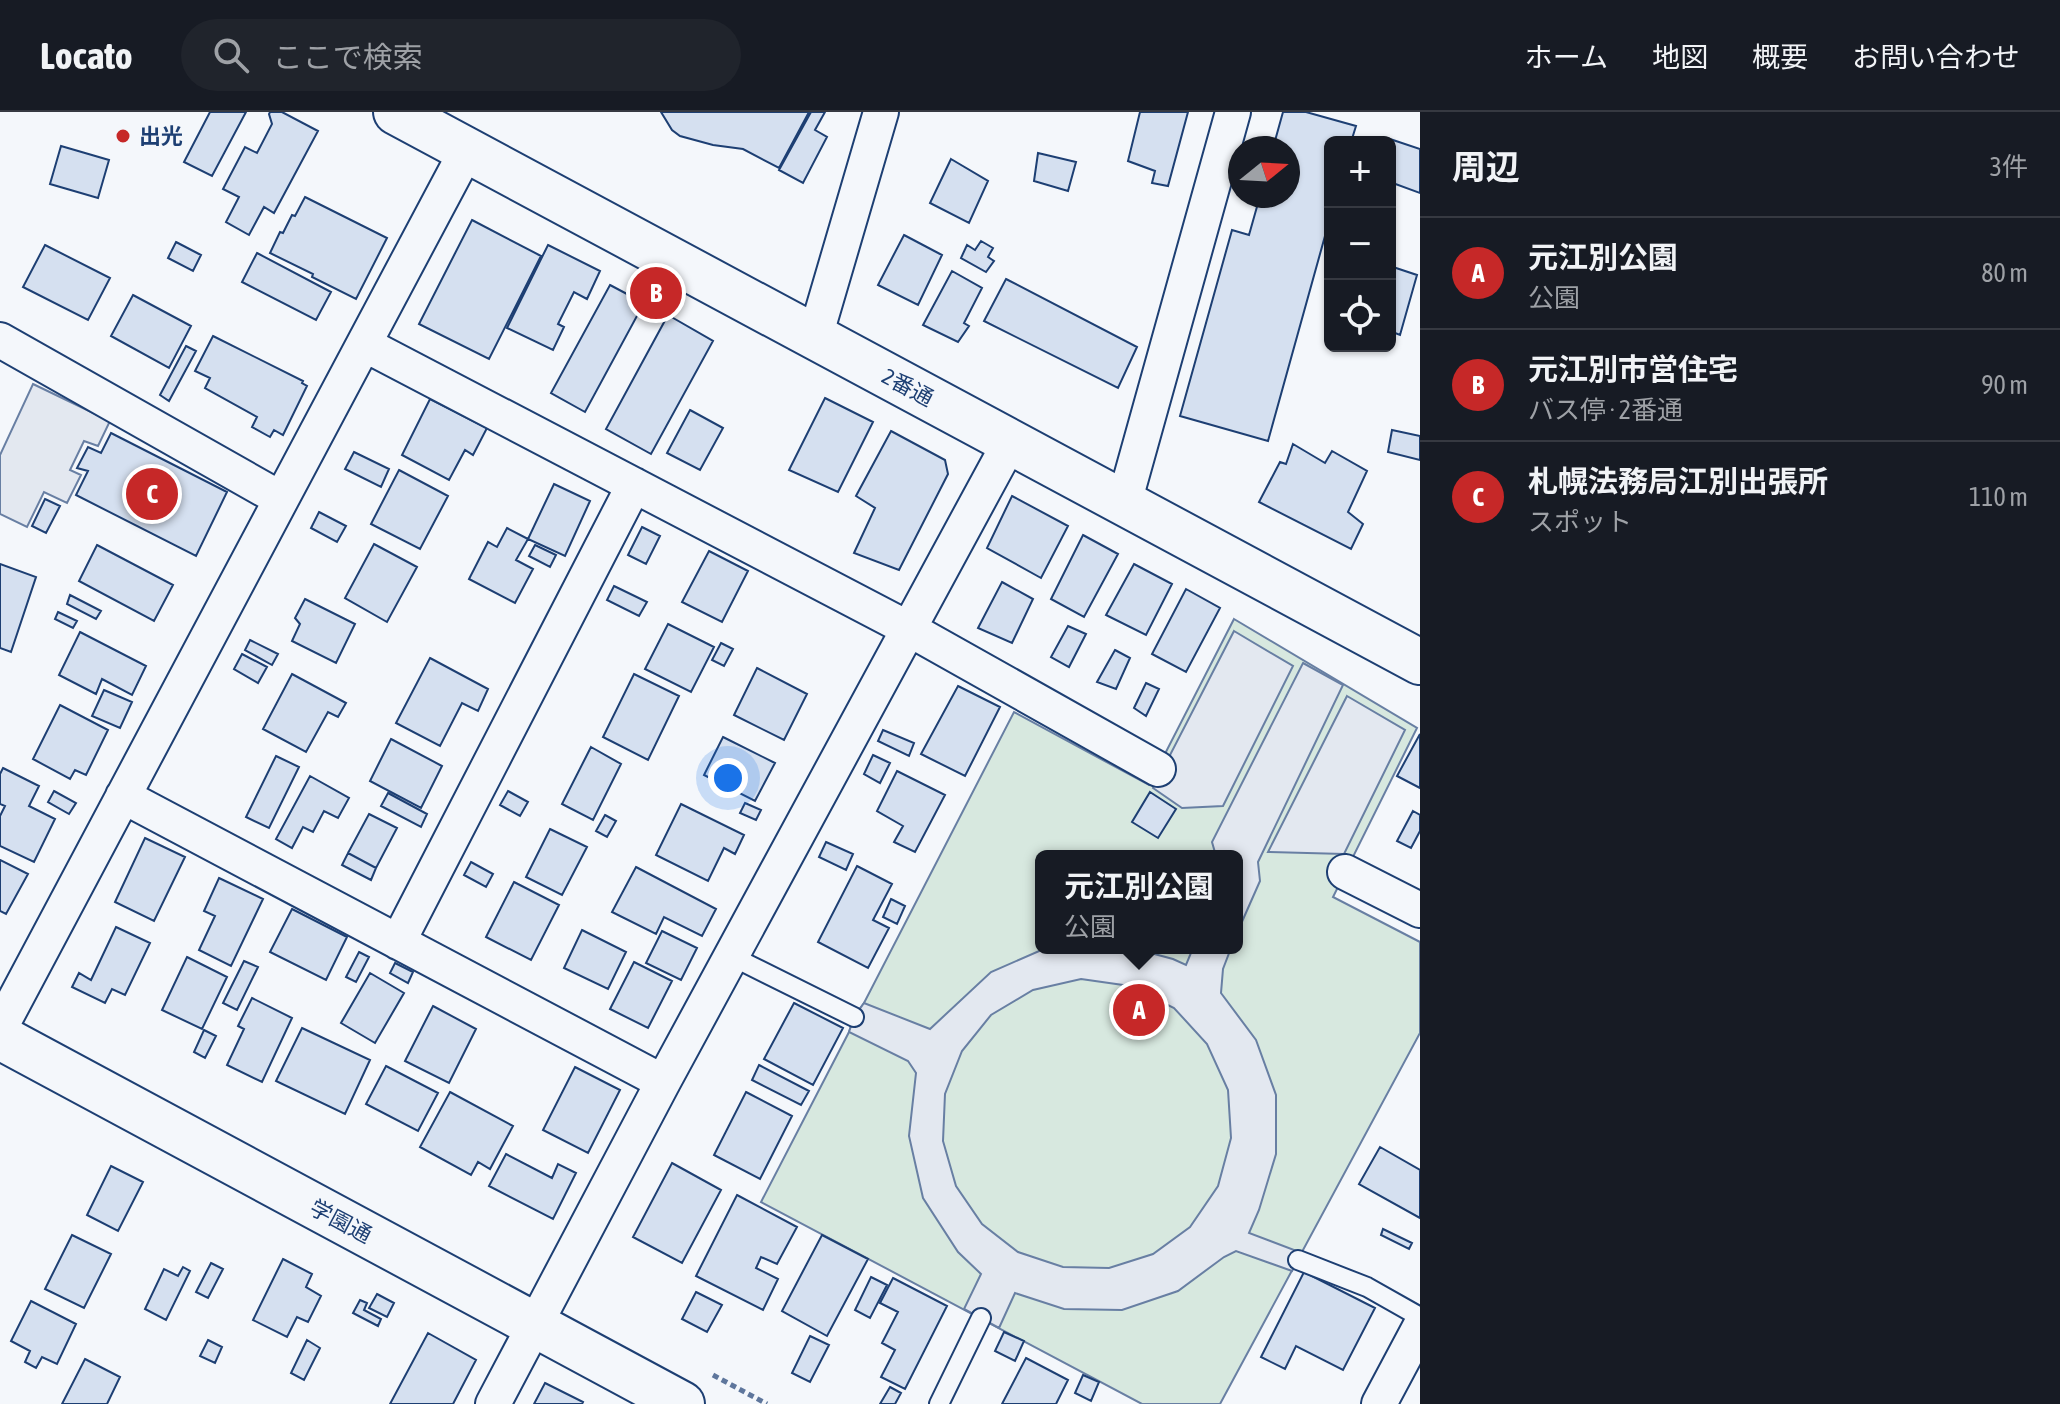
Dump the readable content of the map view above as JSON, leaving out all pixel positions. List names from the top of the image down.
{
  "streets": {
    "street": ["2番通", "学園通"]
  },
  "places": ["出光"],
  "north": "right",
  "page": {
    "header": "Locato",
    "search": "ここで検索",
    "nav": [
      "ホーム",
      "地図",
      "概要",
      "お問い合わせ"
    ],
    "heading": ["周辺", "3件"],
    "map_buttons": ["+", "−"],
    "list": [
      {
        "mark": "A",
        "name": "元江別公園",
        "note": "公園",
        "value": "80 m"
      },
      {
        "mark": "B",
        "name": "元江別市営住宅",
        "note": "バス停 · 2番通",
        "value": "90 m"
      },
      {
        "mark": "C",
        "name": "札幌法務局江別出張所",
        "note": "スポット",
        "value": "110 m"
      }
    ],
    "pins": ["B", "C", "A"],
    "popup": ["元江別公園", "公園"]
  }
}
